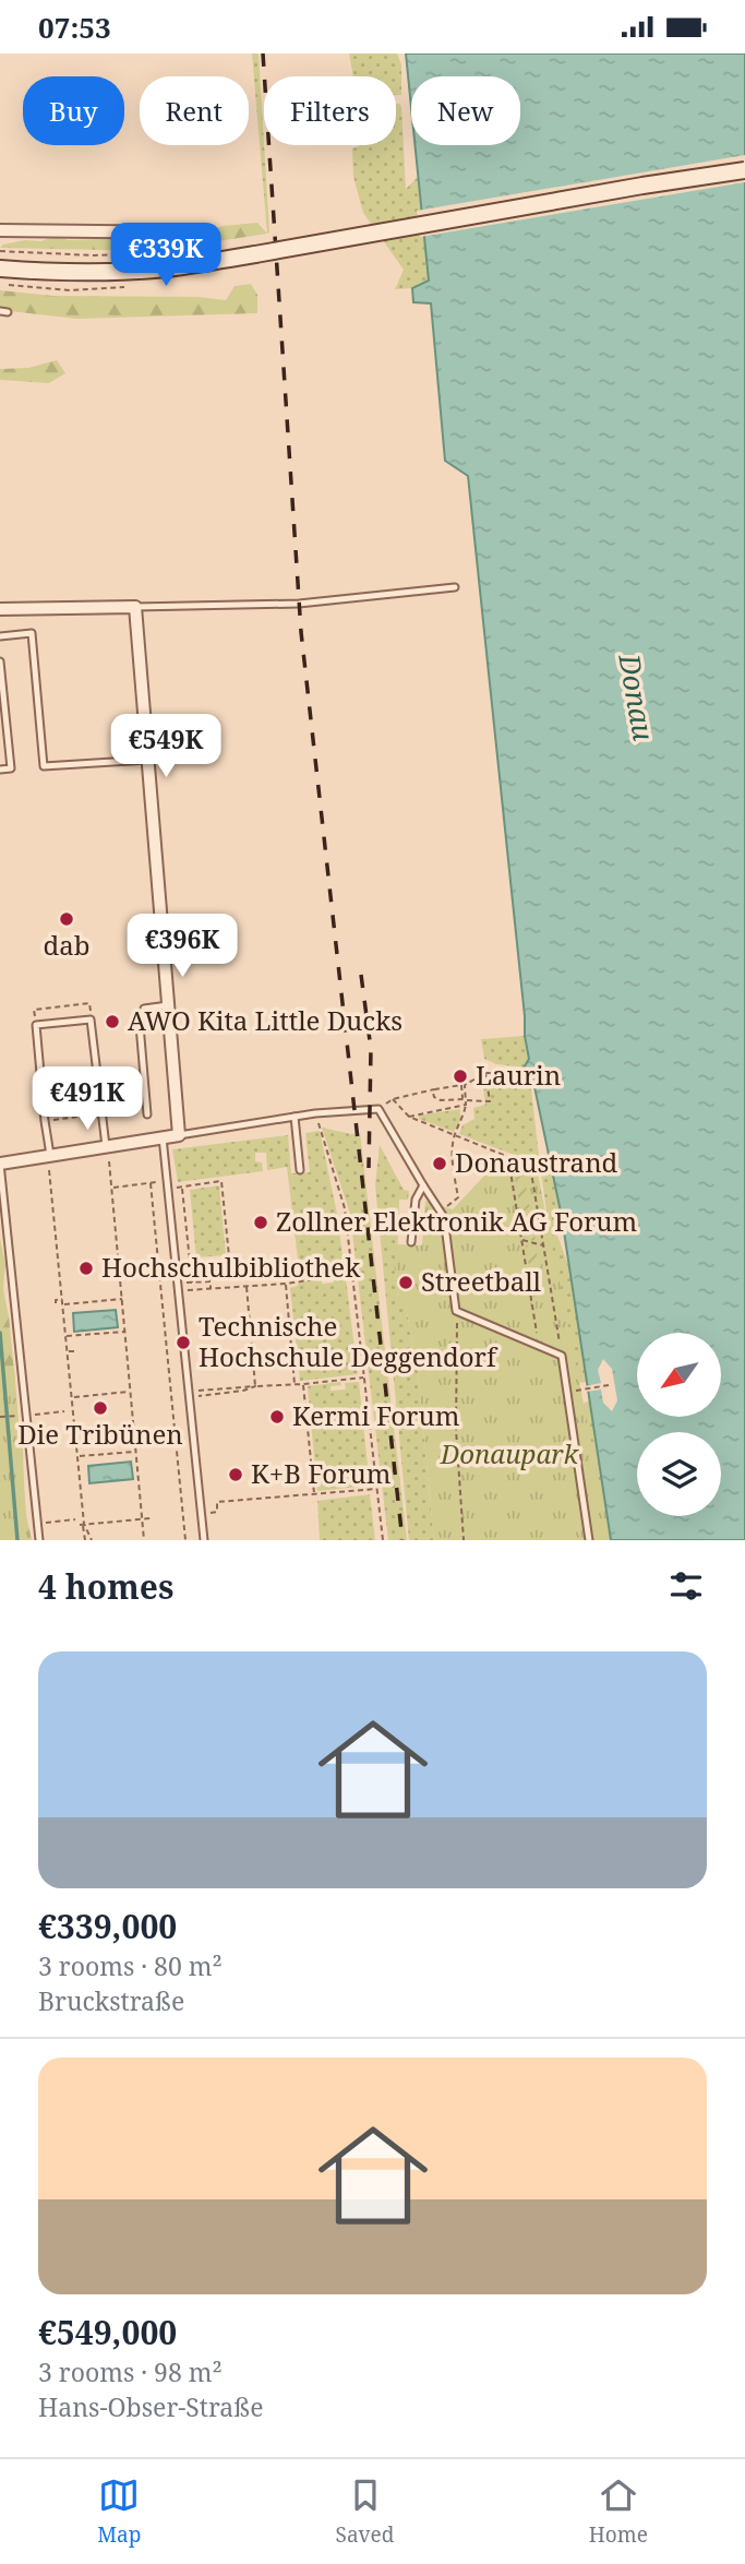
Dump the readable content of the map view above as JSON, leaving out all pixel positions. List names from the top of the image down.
{
  "water": ["Donau"],
  "parks": ["Donaupark"],
  "places": [
    "dab",
    "AWO Kita Little Ducks",
    "Laurin",
    "Donaustrand",
    "Zollner Elektronik AG Forum",
    "Hochschulbibliothek",
    "Streetball",
    "Technische Hochschule Deggendorf",
    "Die Tribünen",
    "Kermi Forum",
    "K+B Forum"
  ],
  "north": "bottom left",
  "page": {
    "status": "07:53",
    "chip": [
      "Buy",
      "Rent",
      "Filters",
      "New"
    ],
    "price": [
      "€339K",
      "€549K",
      "€396K",
      "€491K"
    ],
    "heading": "4 homes",
    "list": [
      {
        "name": "€339,000",
        "note": "3 rooms · 80 m² · Bruckstraße"
      },
      {
        "name": "€549,000",
        "note": "3 rooms · 98 m² · Hans-Obser-Straße"
      }
    ],
    "tabs": ["Map", "Saved", "Home"]
  }
}
